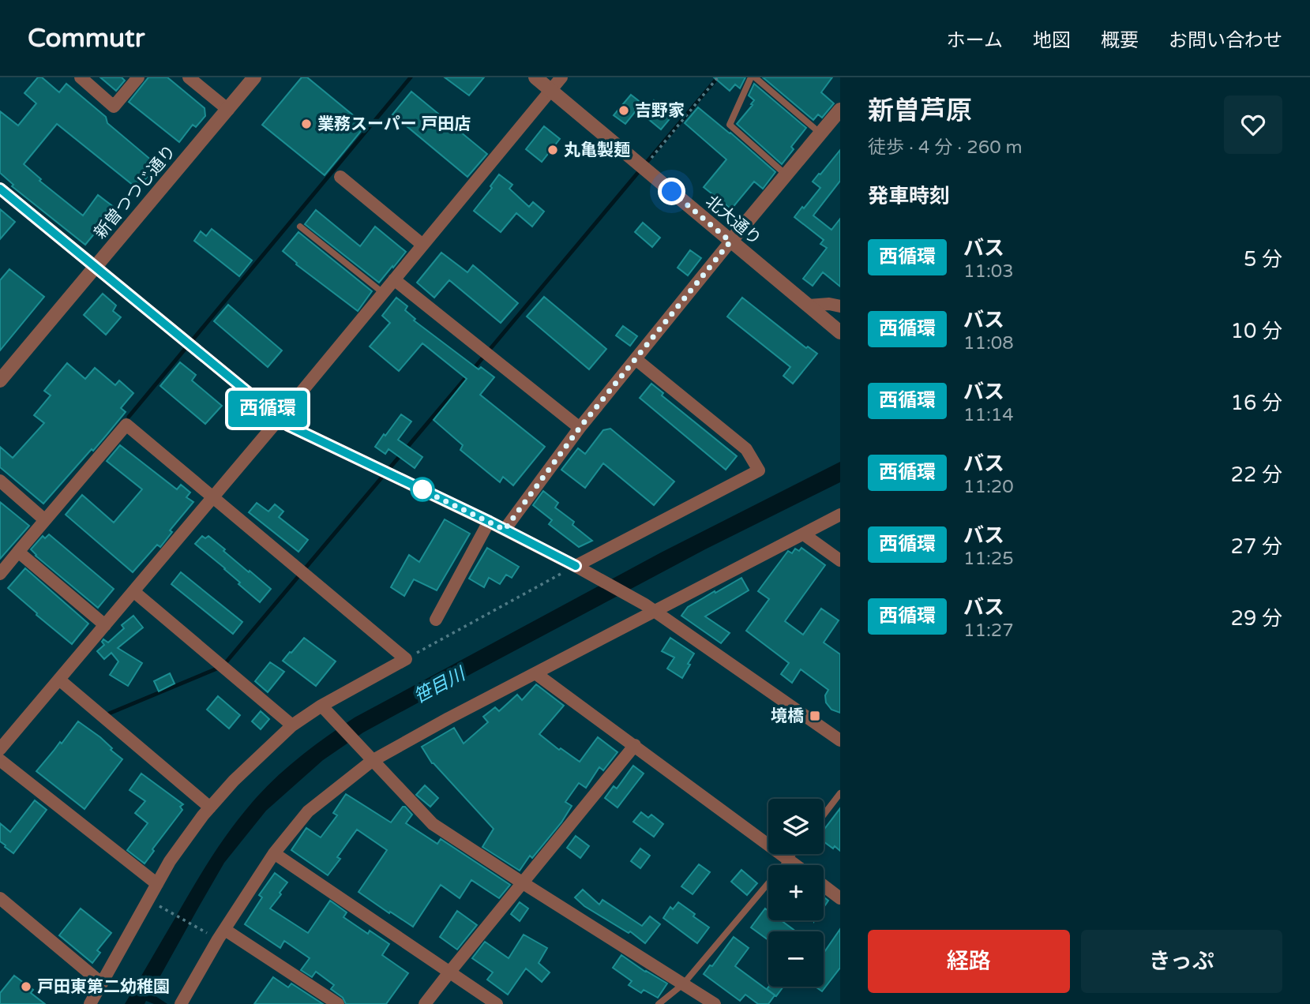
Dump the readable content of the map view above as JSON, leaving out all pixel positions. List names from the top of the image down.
{
  "streets": {
    "street": ["新曽つつじ通り", "北大通り"]
  },
  "water": ["笹目川"],
  "places": {
    "other": [
      "吉野家",
      "業務スーパー 戸田店",
      "丸亀製麺",
      "戸田東第二幼稚園"
    ],
    "transit": ["境橋"]
  },
  "lines": ["bus line 西循環"],
  "page": {
    "header": "Commutr",
    "nav": [
      "ホーム",
      "地図",
      "概要",
      "お問い合わせ"
    ],
    "on_map": "西循環",
    "heading": [
      ["新曽芦原", "徒歩 · 4 分 · 260 m"],
      "発車時刻"
    ],
    "list": [
      {
        "mark": "西循環",
        "name": "バス",
        "note": "11:03",
        "value": "5 分"
      },
      {
        "mark": "西循環",
        "name": "バス",
        "note": "11:08",
        "value": "10 分"
      },
      {
        "mark": "西循環",
        "name": "バス",
        "note": "11:14",
        "value": "16 分"
      },
      {
        "mark": "西循環",
        "name": "バス",
        "note": "11:20",
        "value": "22 分"
      },
      {
        "mark": "西循環",
        "name": "バス",
        "note": "11:25",
        "value": "27 分"
      },
      {
        "mark": "西循環",
        "name": "バス",
        "note": "11:27",
        "value": "29 分"
      }
    ],
    "map_buttons": ["+", "−"],
    "buttons": ["経路", "きっぷ"]
  }
}
